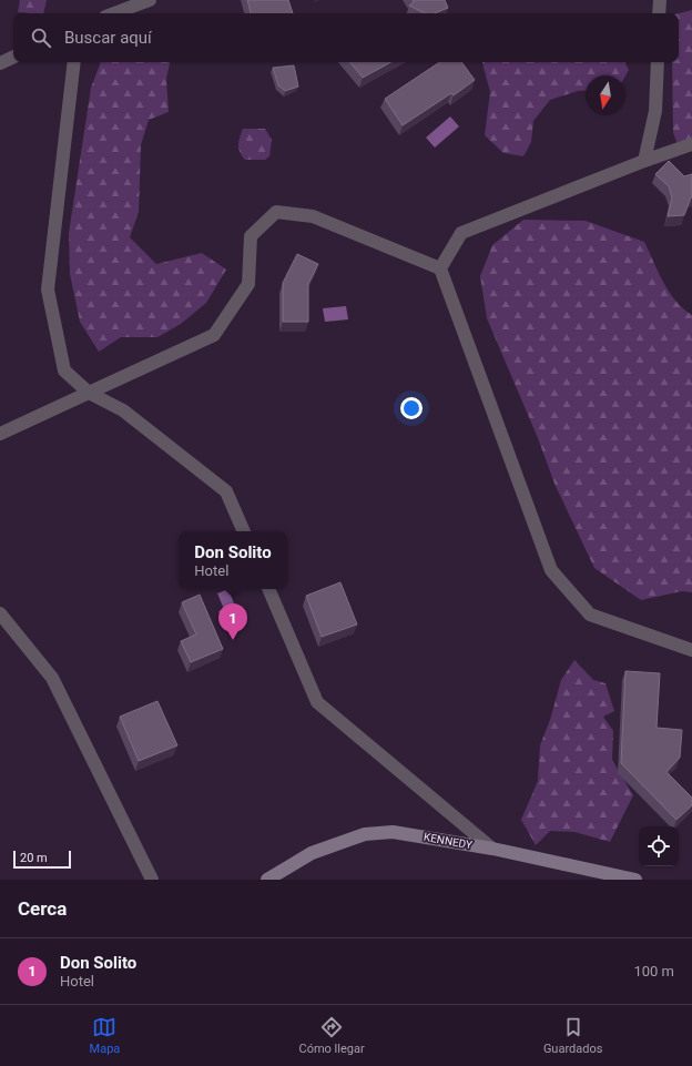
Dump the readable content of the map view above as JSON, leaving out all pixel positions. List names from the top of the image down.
{
  "streets": {
    "main road": ["KENNEDY"]
  },
  "scale_bar": "20 m",
  "north": "bottom",
  "page": {
    "search": "Buscar aquí",
    "popup": ["Don Solito", "Hotel"],
    "pins": "1",
    "scale": "20 m",
    "heading": "Cerca",
    "list": [
      {
        "mark": "1",
        "name": "Don Solito",
        "note": "Hotel",
        "value": "100 m"
      }
    ],
    "nav": ["Mapa", "Cómo llegar", "Guardados"]
  }
}
